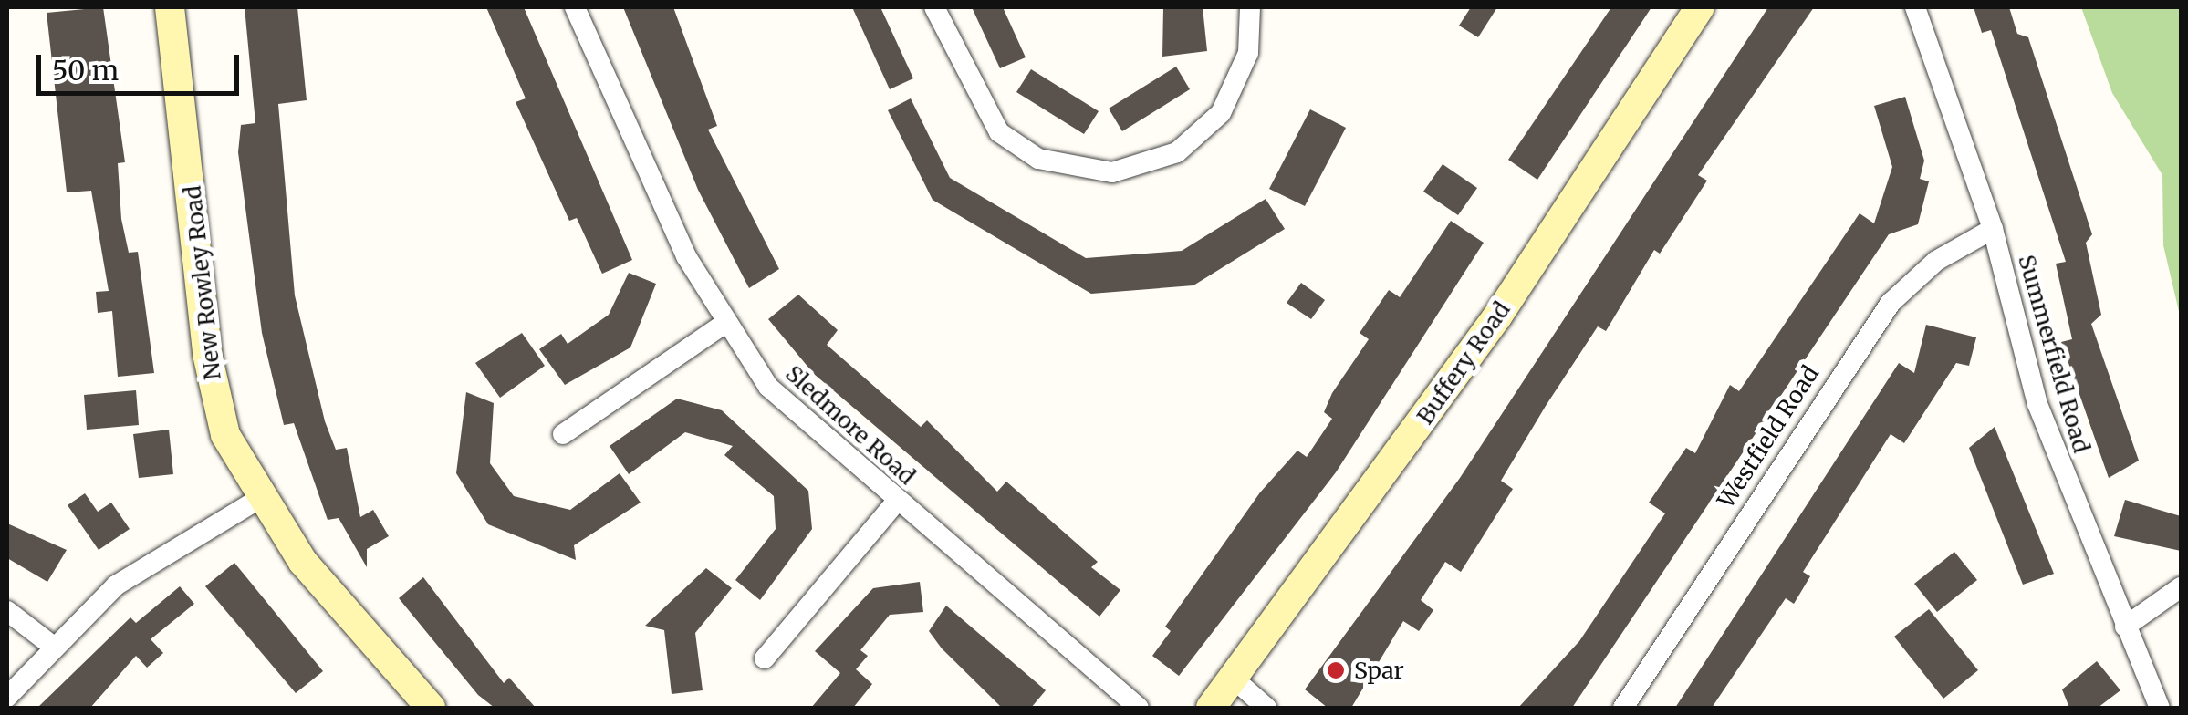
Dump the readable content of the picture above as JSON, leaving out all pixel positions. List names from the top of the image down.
{
  "streets": {
    "street": [
      "New Rowley Road",
      "Summerfield Road",
      "Buffery Road",
      "Sledmore Road",
      "Westfield Road"
    ]
  },
  "crossings": [
    ["Summerfield Road", "Westfield Road"]
  ],
  "places": ["Spar"],
  "scale_bar": "50 m"
}
